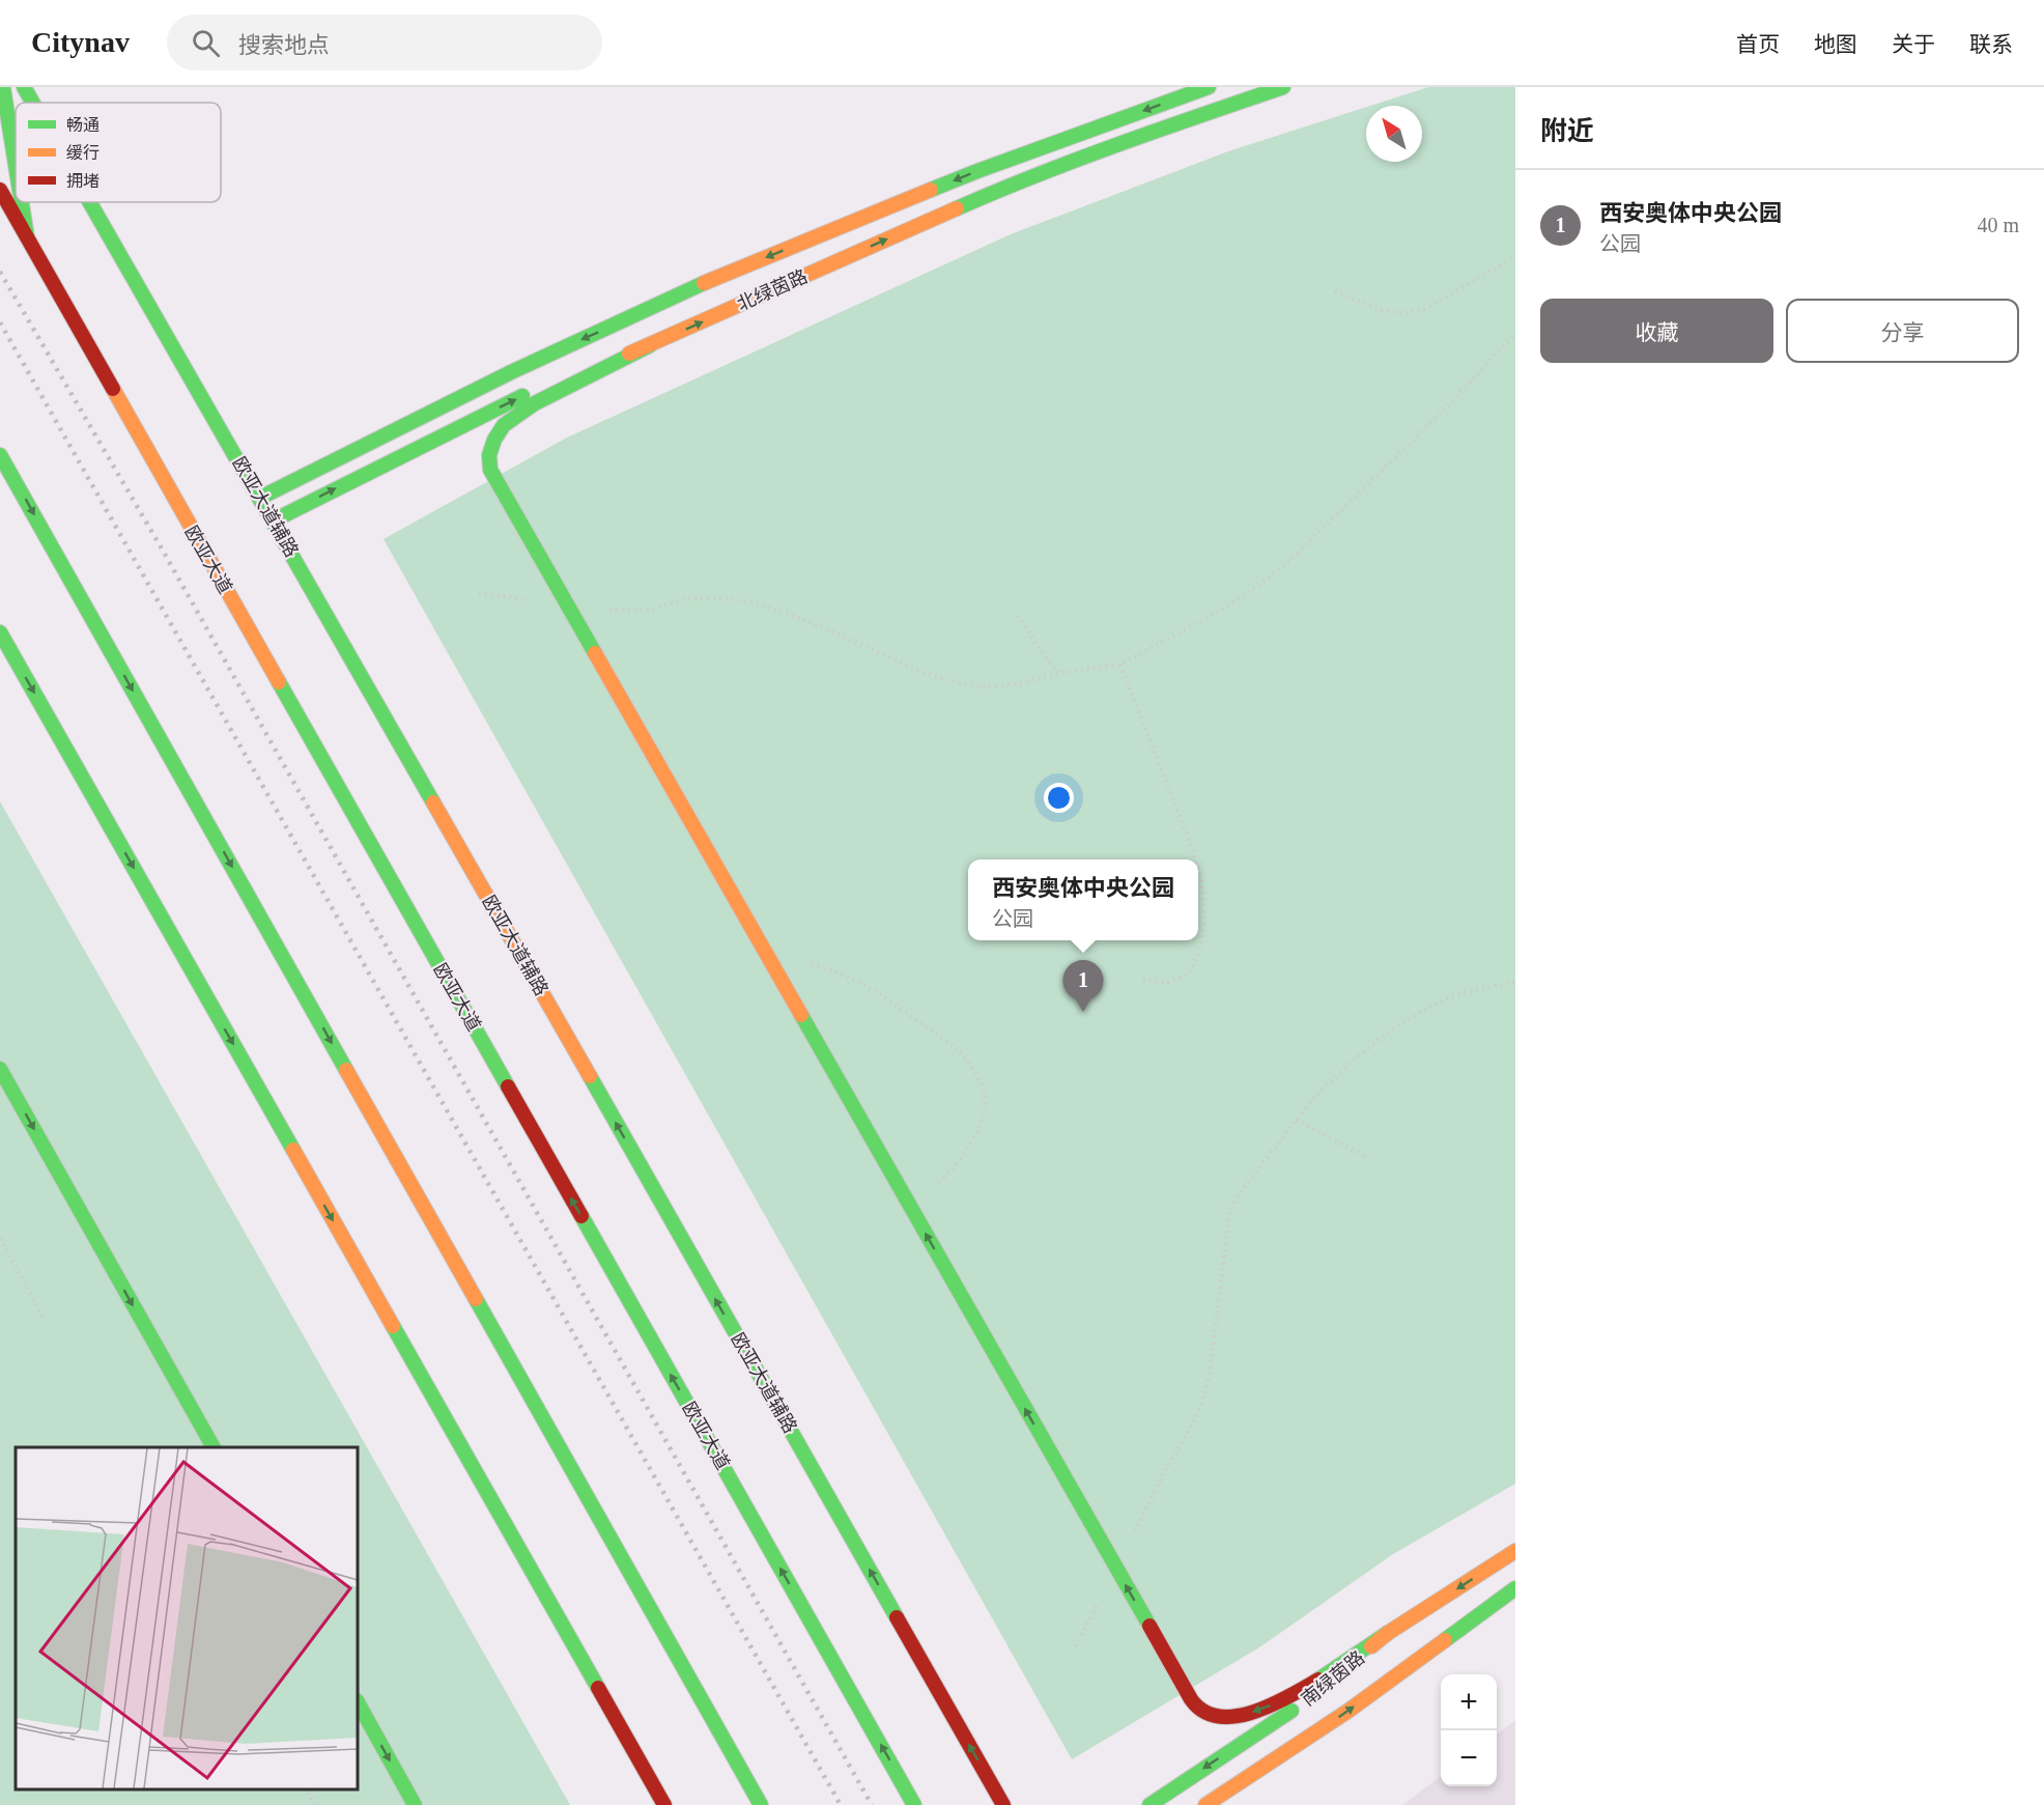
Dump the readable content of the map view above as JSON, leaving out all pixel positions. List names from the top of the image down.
{
  "streets": {
    "street": [
      "北绿茵路",
      "欧亚大道辅路",
      "欧亚大道",
      "南绿茵路"
    ]
  },
  "crossings": [
    ["北绿茵路", "欧亚大道辅路"]
  ],
  "one_way": ["欧亚大道辅路", "欧亚大道"],
  "legend": ["畅通", "缓行", "拥堵"],
  "north": "top left",
  "page": {
    "header": "Citynav",
    "search": "搜索地点",
    "nav": [
      "首页",
      "地图",
      "关于",
      "联系"
    ],
    "heading": "附近",
    "list": [
      {
        "mark": "1",
        "name": "西安奥体中央公园",
        "note": "公园",
        "value": "40 m"
      }
    ],
    "buttons": ["收藏", "分享"],
    "popup": ["西安奥体中央公园", "公园"],
    "pins": "1",
    "map_buttons": ["+", "−"]
  }
}
